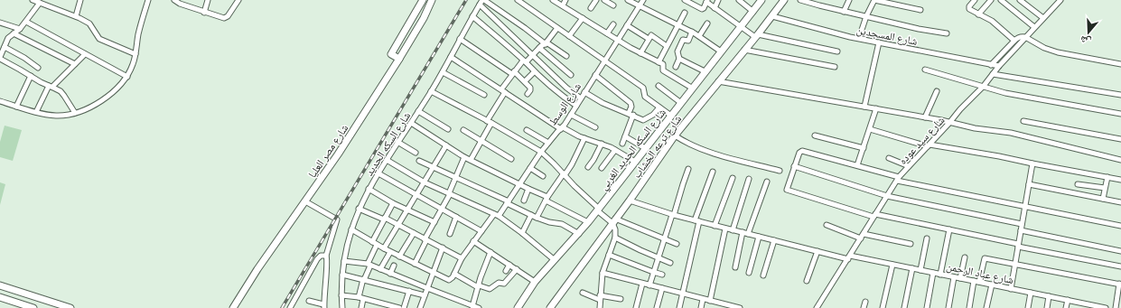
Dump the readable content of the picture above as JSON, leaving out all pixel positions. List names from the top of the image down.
{
  "streets": {
    "street": [
      "شارع المسجدين",
      "شارع الوسط",
      "شارع سيد عوده",
      "شارع السكه الحديد",
      "شارع ترعه الخشاب",
      "شارع السكه الحديد الغربي",
      "شارع مصر العليا",
      "شارع عباد الرحمن"
    ]
  },
  "crossings": [
    ["شارع المسجدين", "شارع سيد عوده"],
    ["شارع المسجدين", "شارع ترعه الخشاب"],
    ["شارع سيد عوده", "شارع عباد الرحمن"],
    ["شارع ترعه الخشاب", "شارع عباد الرحمن"]
  ],
  "north": "bottom"
}
